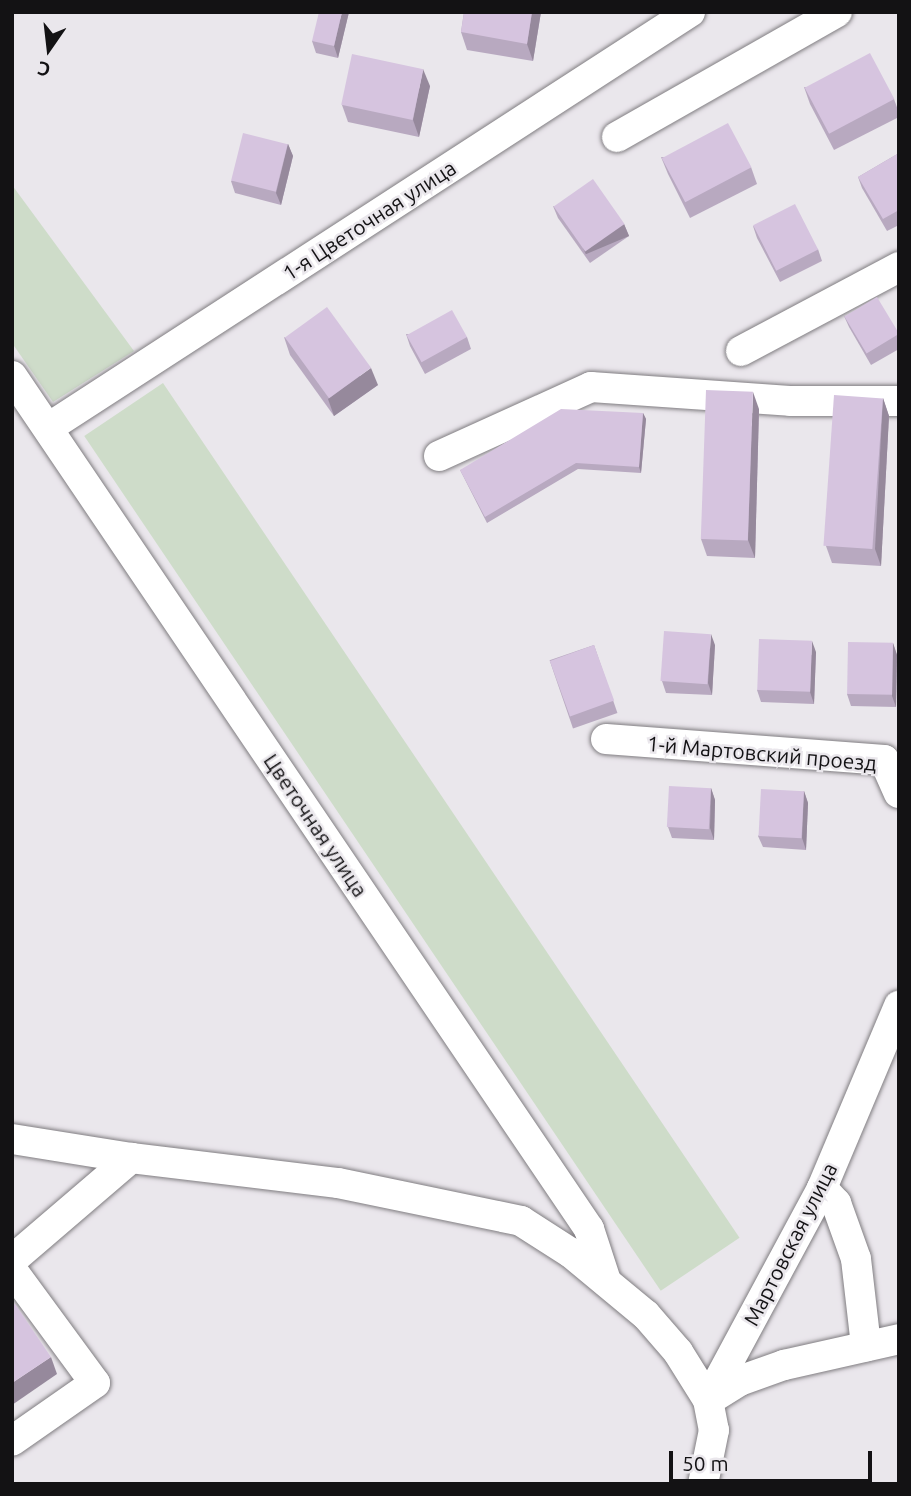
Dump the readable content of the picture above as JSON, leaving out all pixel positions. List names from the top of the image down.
{
  "streets": {
    "street": [
      "1-я Цветочная улица",
      "1-й Мартовский проезд",
      "Цветочная улица",
      "Мартовская улица"
    ]
  },
  "crossings": [
    ["1-я Цветочная улица", "Цветочная улица"]
  ],
  "scale_bar": "50 m",
  "north": "bottom"
}
